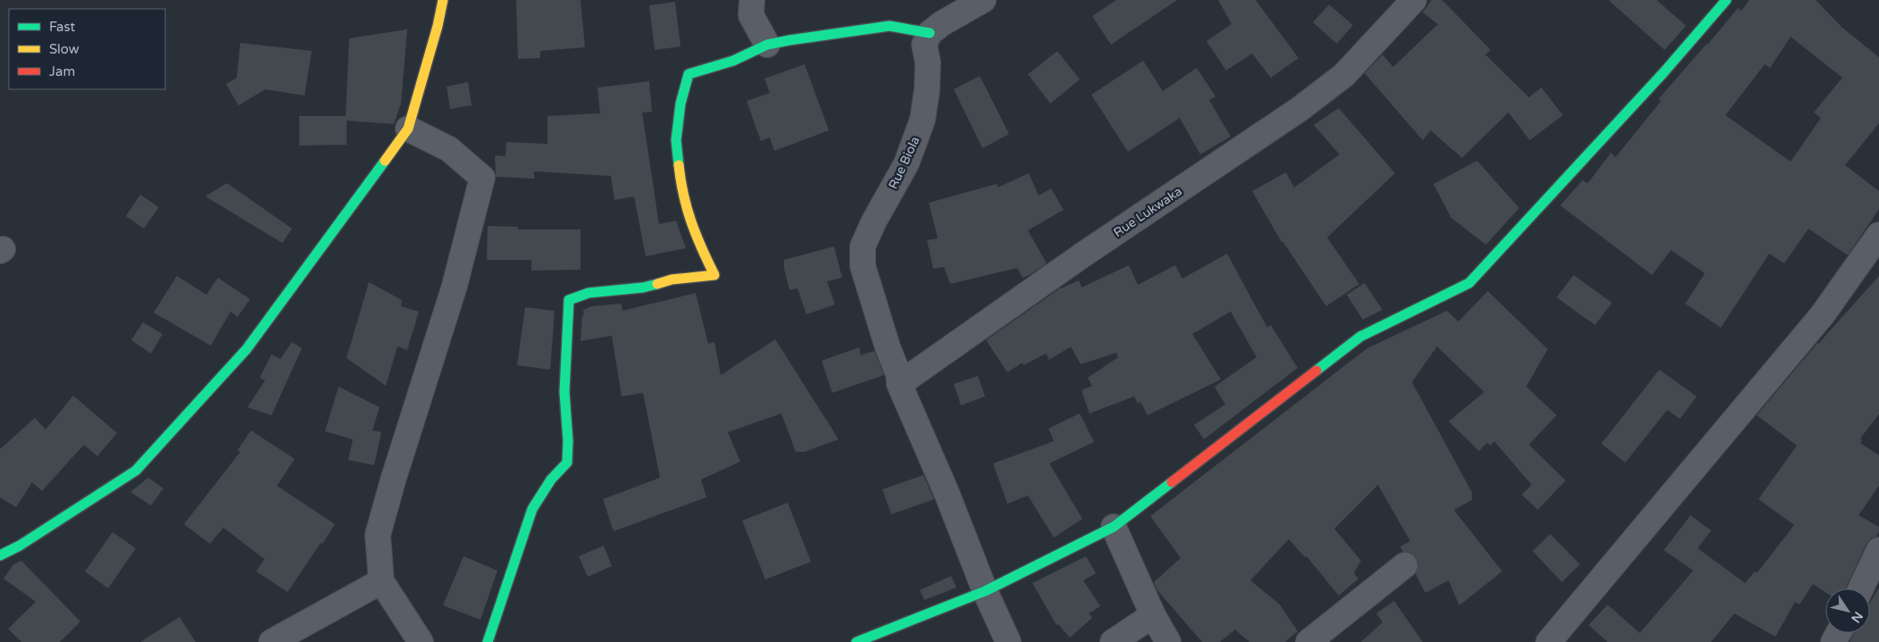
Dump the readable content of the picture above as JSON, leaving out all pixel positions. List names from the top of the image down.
{
  "streets": {
    "street": ["Rue Biola", "Rue Lukwaka"]
  },
  "crossings": [
    ["Rue Biola", "Rue Lukwaka"]
  ],
  "legend": ["Fast", "Slow", "Jam"],
  "north": "bottom right"
}
